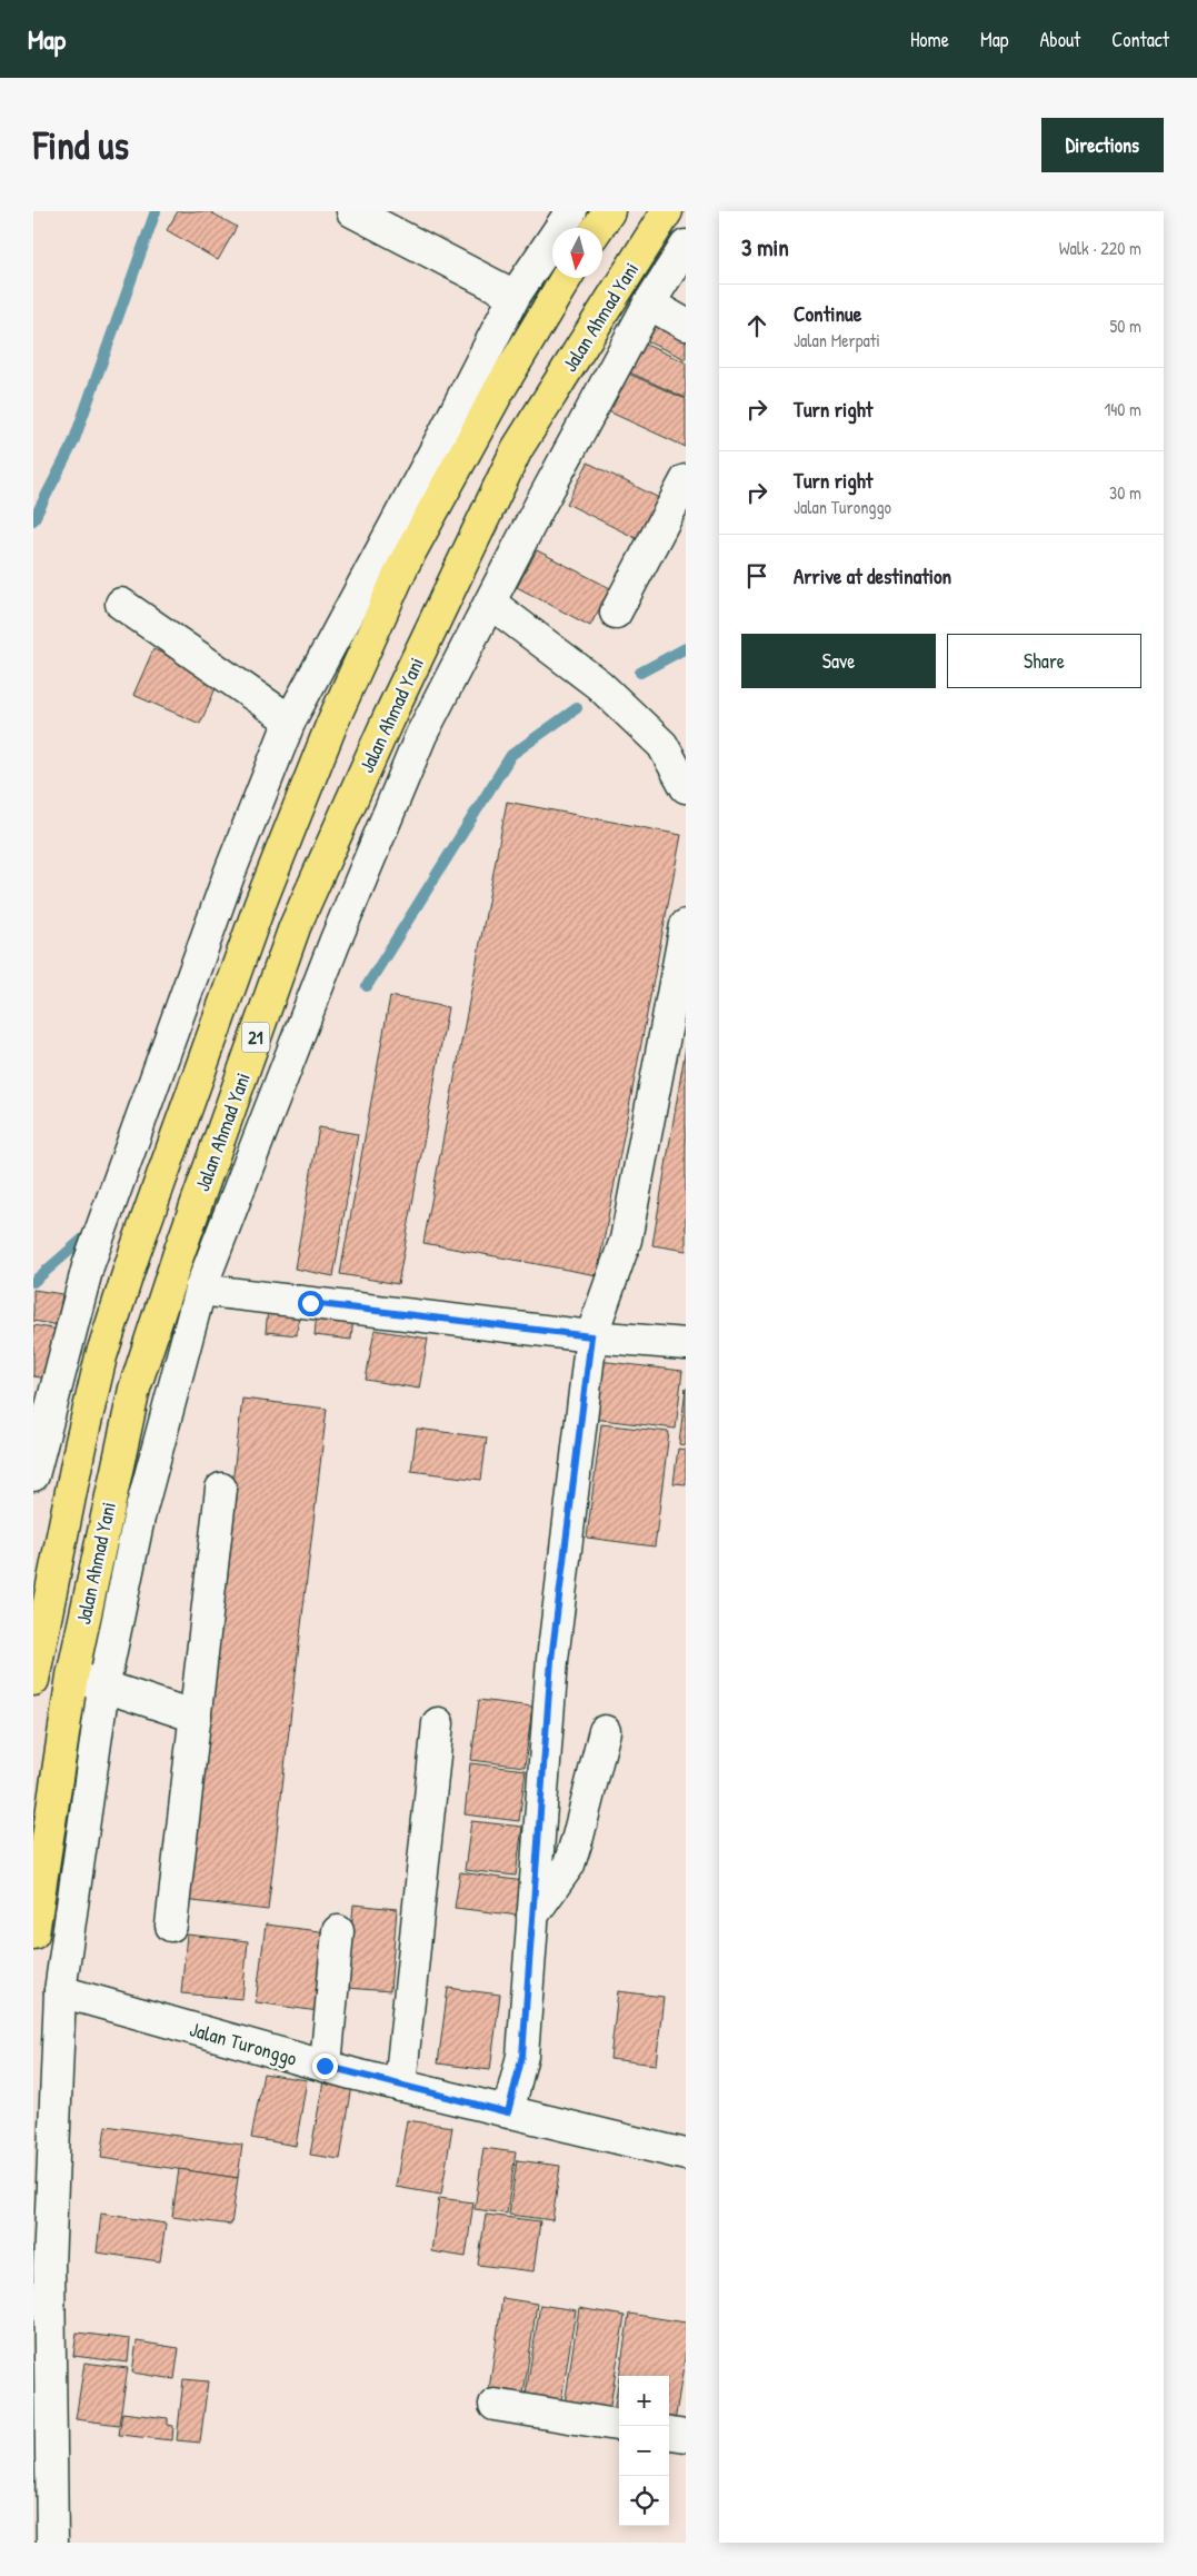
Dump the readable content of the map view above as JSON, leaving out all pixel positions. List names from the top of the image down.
{
  "streets": {
    "highway": ["Jalan Ahmad Yani", "21"],
    "street": ["Jalan Turonggo"]
  },
  "north": "bottom",
  "page": {
    "header": "Map",
    "nav": [
      "Home",
      "Map",
      "About",
      "Contact"
    ],
    "buttons": [
      "Directions",
      ["Save", "Share"]
    ],
    "title": "Find us",
    "heading": ["3 min", "Walk · 220 m"],
    "list": [
      ["Continue", "Jalan Merpati", "50 m"],
      ["Turn right", "140 m"],
      ["Turn right", "Jalan Turonggo", "30 m"],
      "Arrive at destination"
    ],
    "map_buttons": ["+", "−"]
  }
}
